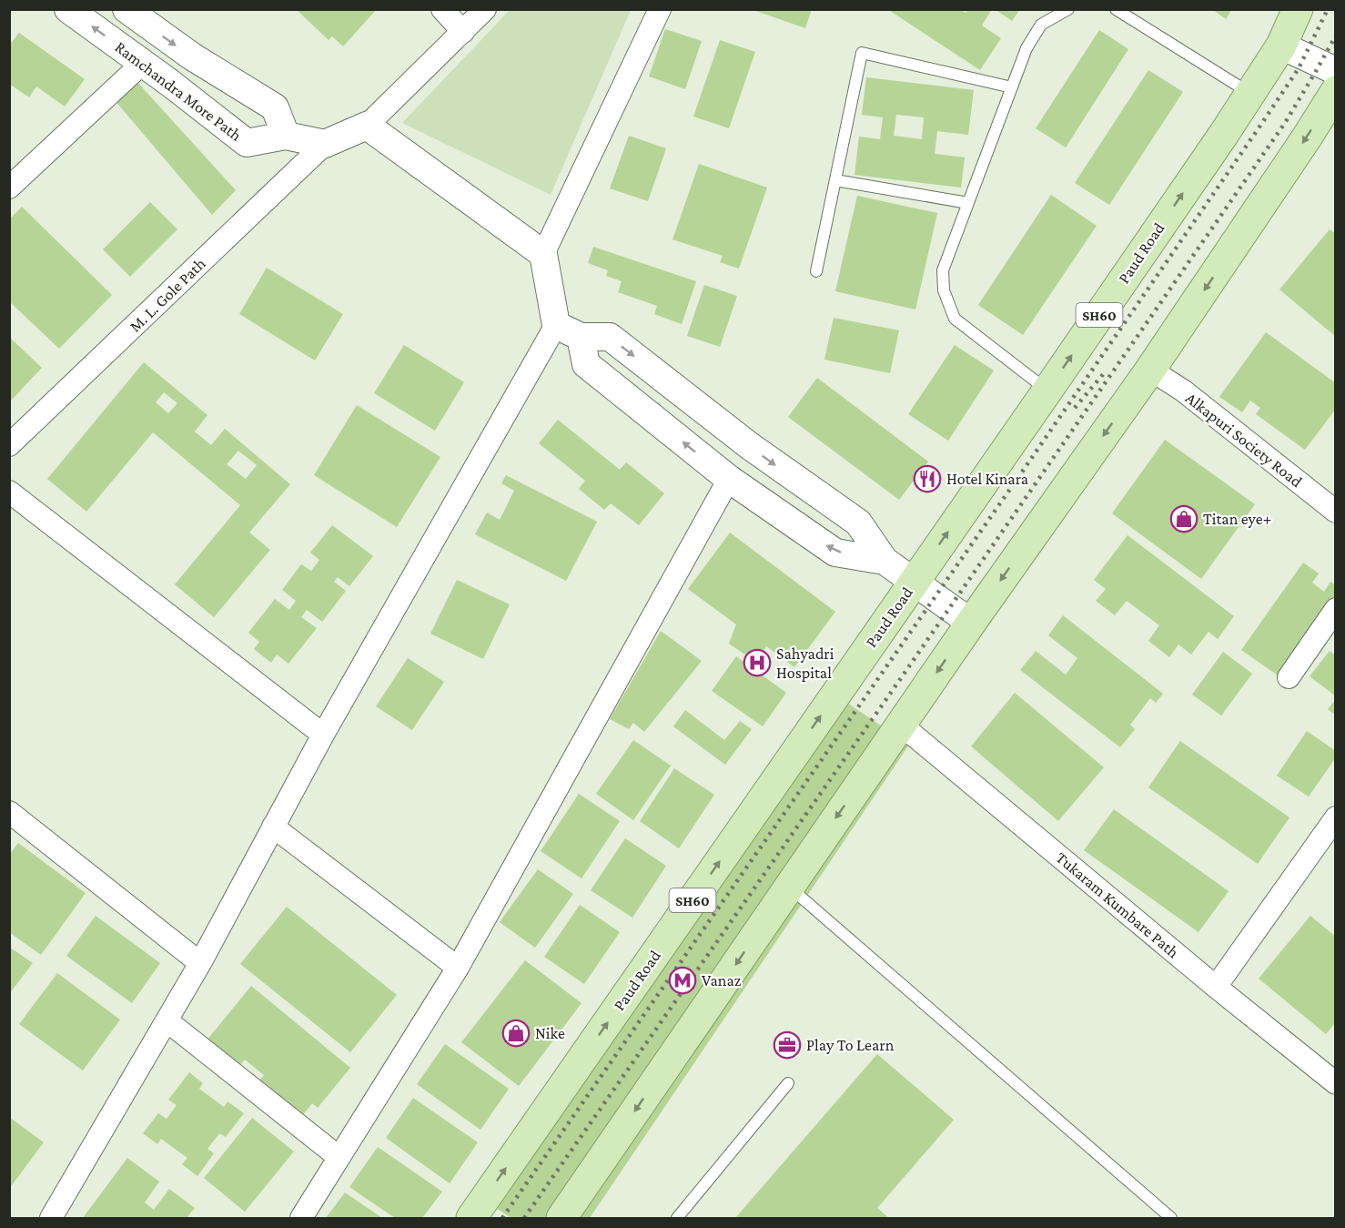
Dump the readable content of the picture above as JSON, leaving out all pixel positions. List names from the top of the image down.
{
  "streets": {
    "main road": ["Paud Road", "SH60"],
    "street": [
      "Ramchandra More Path",
      "M. L. Gole Path",
      "Alkapuri Society Road",
      "Tukaram Kumbare Path"
    ]
  },
  "places": {
    "restaurant": ["Hotel Kinara"],
    "shop": ["Titan eye+", "Nike"],
    "hospital": ["Sahyadri Hospital"],
    "metro station": ["Vanaz"],
    "office": ["Play To Learn"]
  }
}
